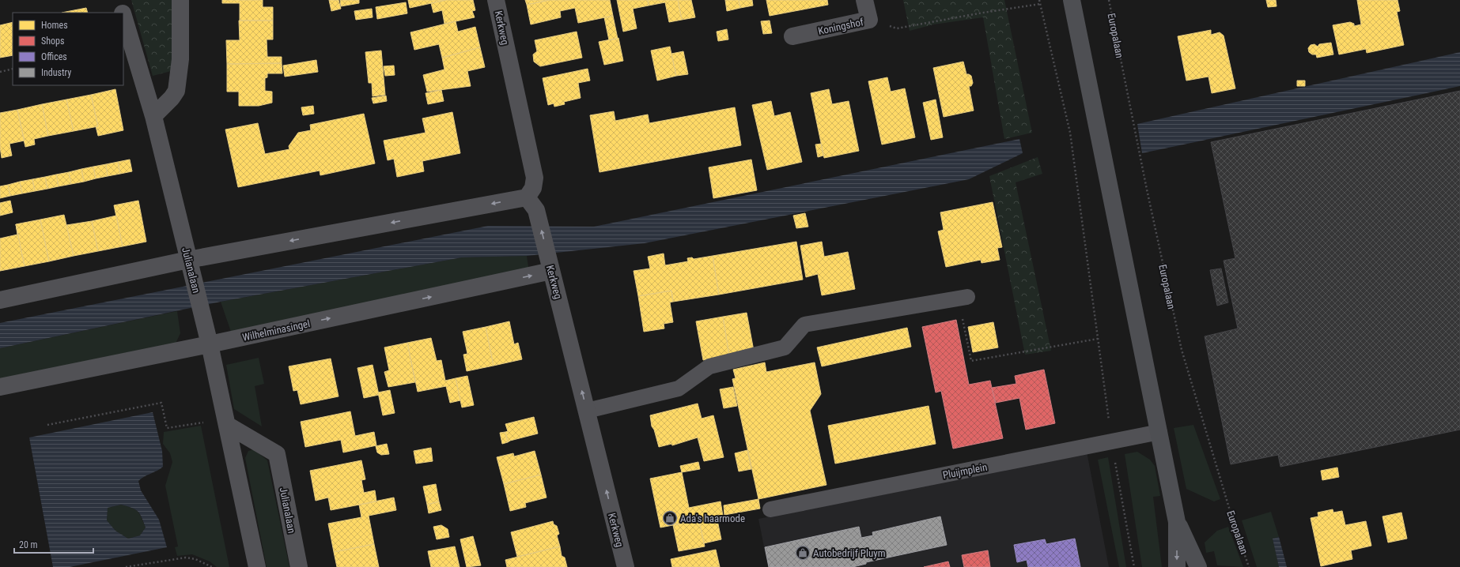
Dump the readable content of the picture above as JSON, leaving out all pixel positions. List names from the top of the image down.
{
  "streets": {
    "street": [
      "Koningshof",
      "Kerkweg",
      "Julianalaan",
      "Wilhelminasingel"
    ],
    "lane": ["Pluijmplein"],
    "path": ["Europalaan"]
  },
  "crossings": [
    ["Kerkweg", "Wilhelminasingel"],
    ["Julianalaan", "Wilhelminasingel"]
  ],
  "one_way": ["Kerkweg"],
  "places": {
    "shop": ["Ada's haarmode", "Autobedrijf Pluym"]
  },
  "legend": [
    "Homes",
    "Shops",
    "Offices",
    "Industry"
  ],
  "scale_bar": "20 m"
}
